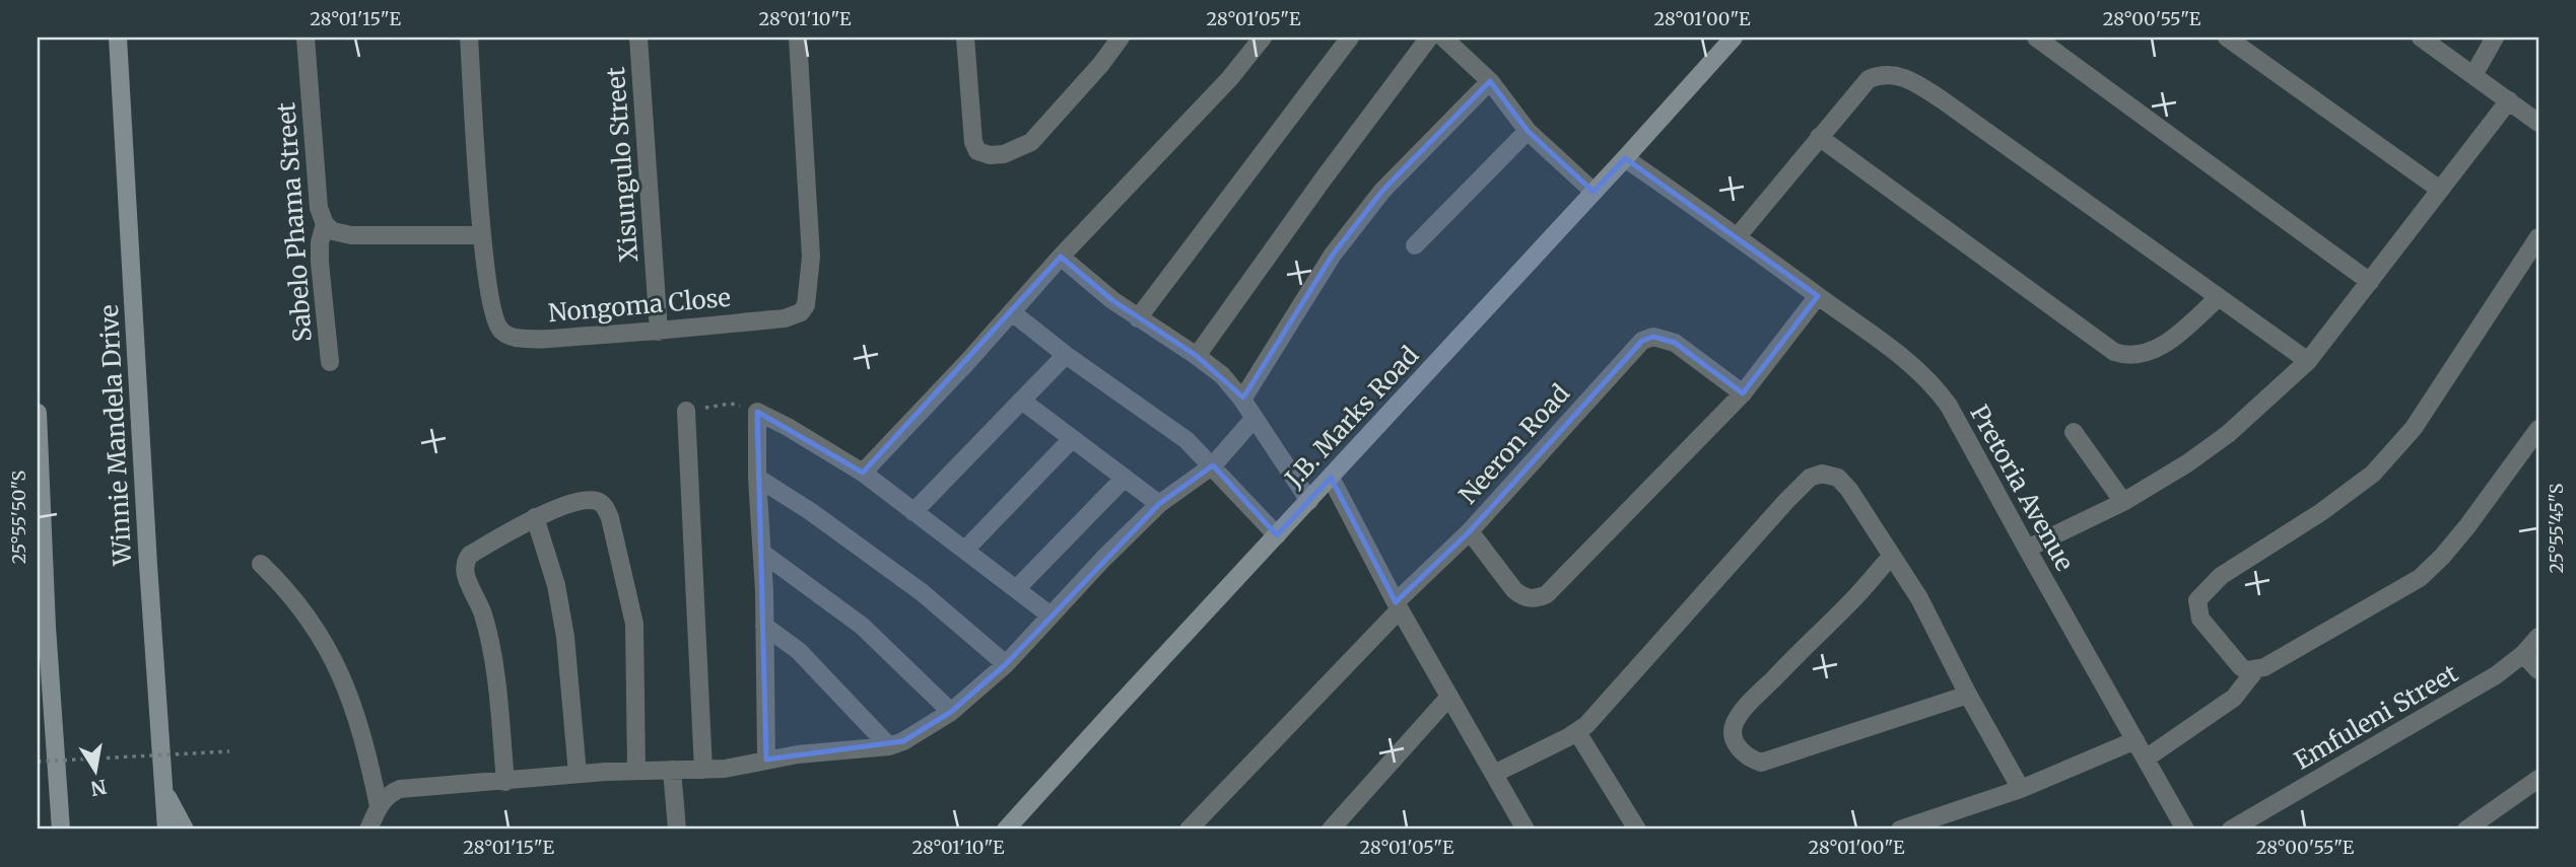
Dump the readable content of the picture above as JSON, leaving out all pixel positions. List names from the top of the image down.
{
  "streets": {
    "main road": ["J.B. Marks Road", "Winnie Mandela Drive"],
    "street": [
      "Xisungulo Street",
      "Sabelo Phama Street",
      "Nongoma Close",
      "Neeron Road",
      "Pretoria Avenue",
      "Emfuleni Street"
    ]
  },
  "crossings": [
    ["Xisungulo Street", "Nongoma Close"],
    ["J.B. Marks Road", "Pretoria Avenue"]
  ],
  "north": "bottom",
  "coordinates": [
    "28°01'15\"E",
    "28°01'10\"E",
    "28°01'05\"E",
    "28°01'00\"E",
    "28°00'55\"E",
    "25°55'50\"S",
    "25°55'45\"S"
  ]
}
